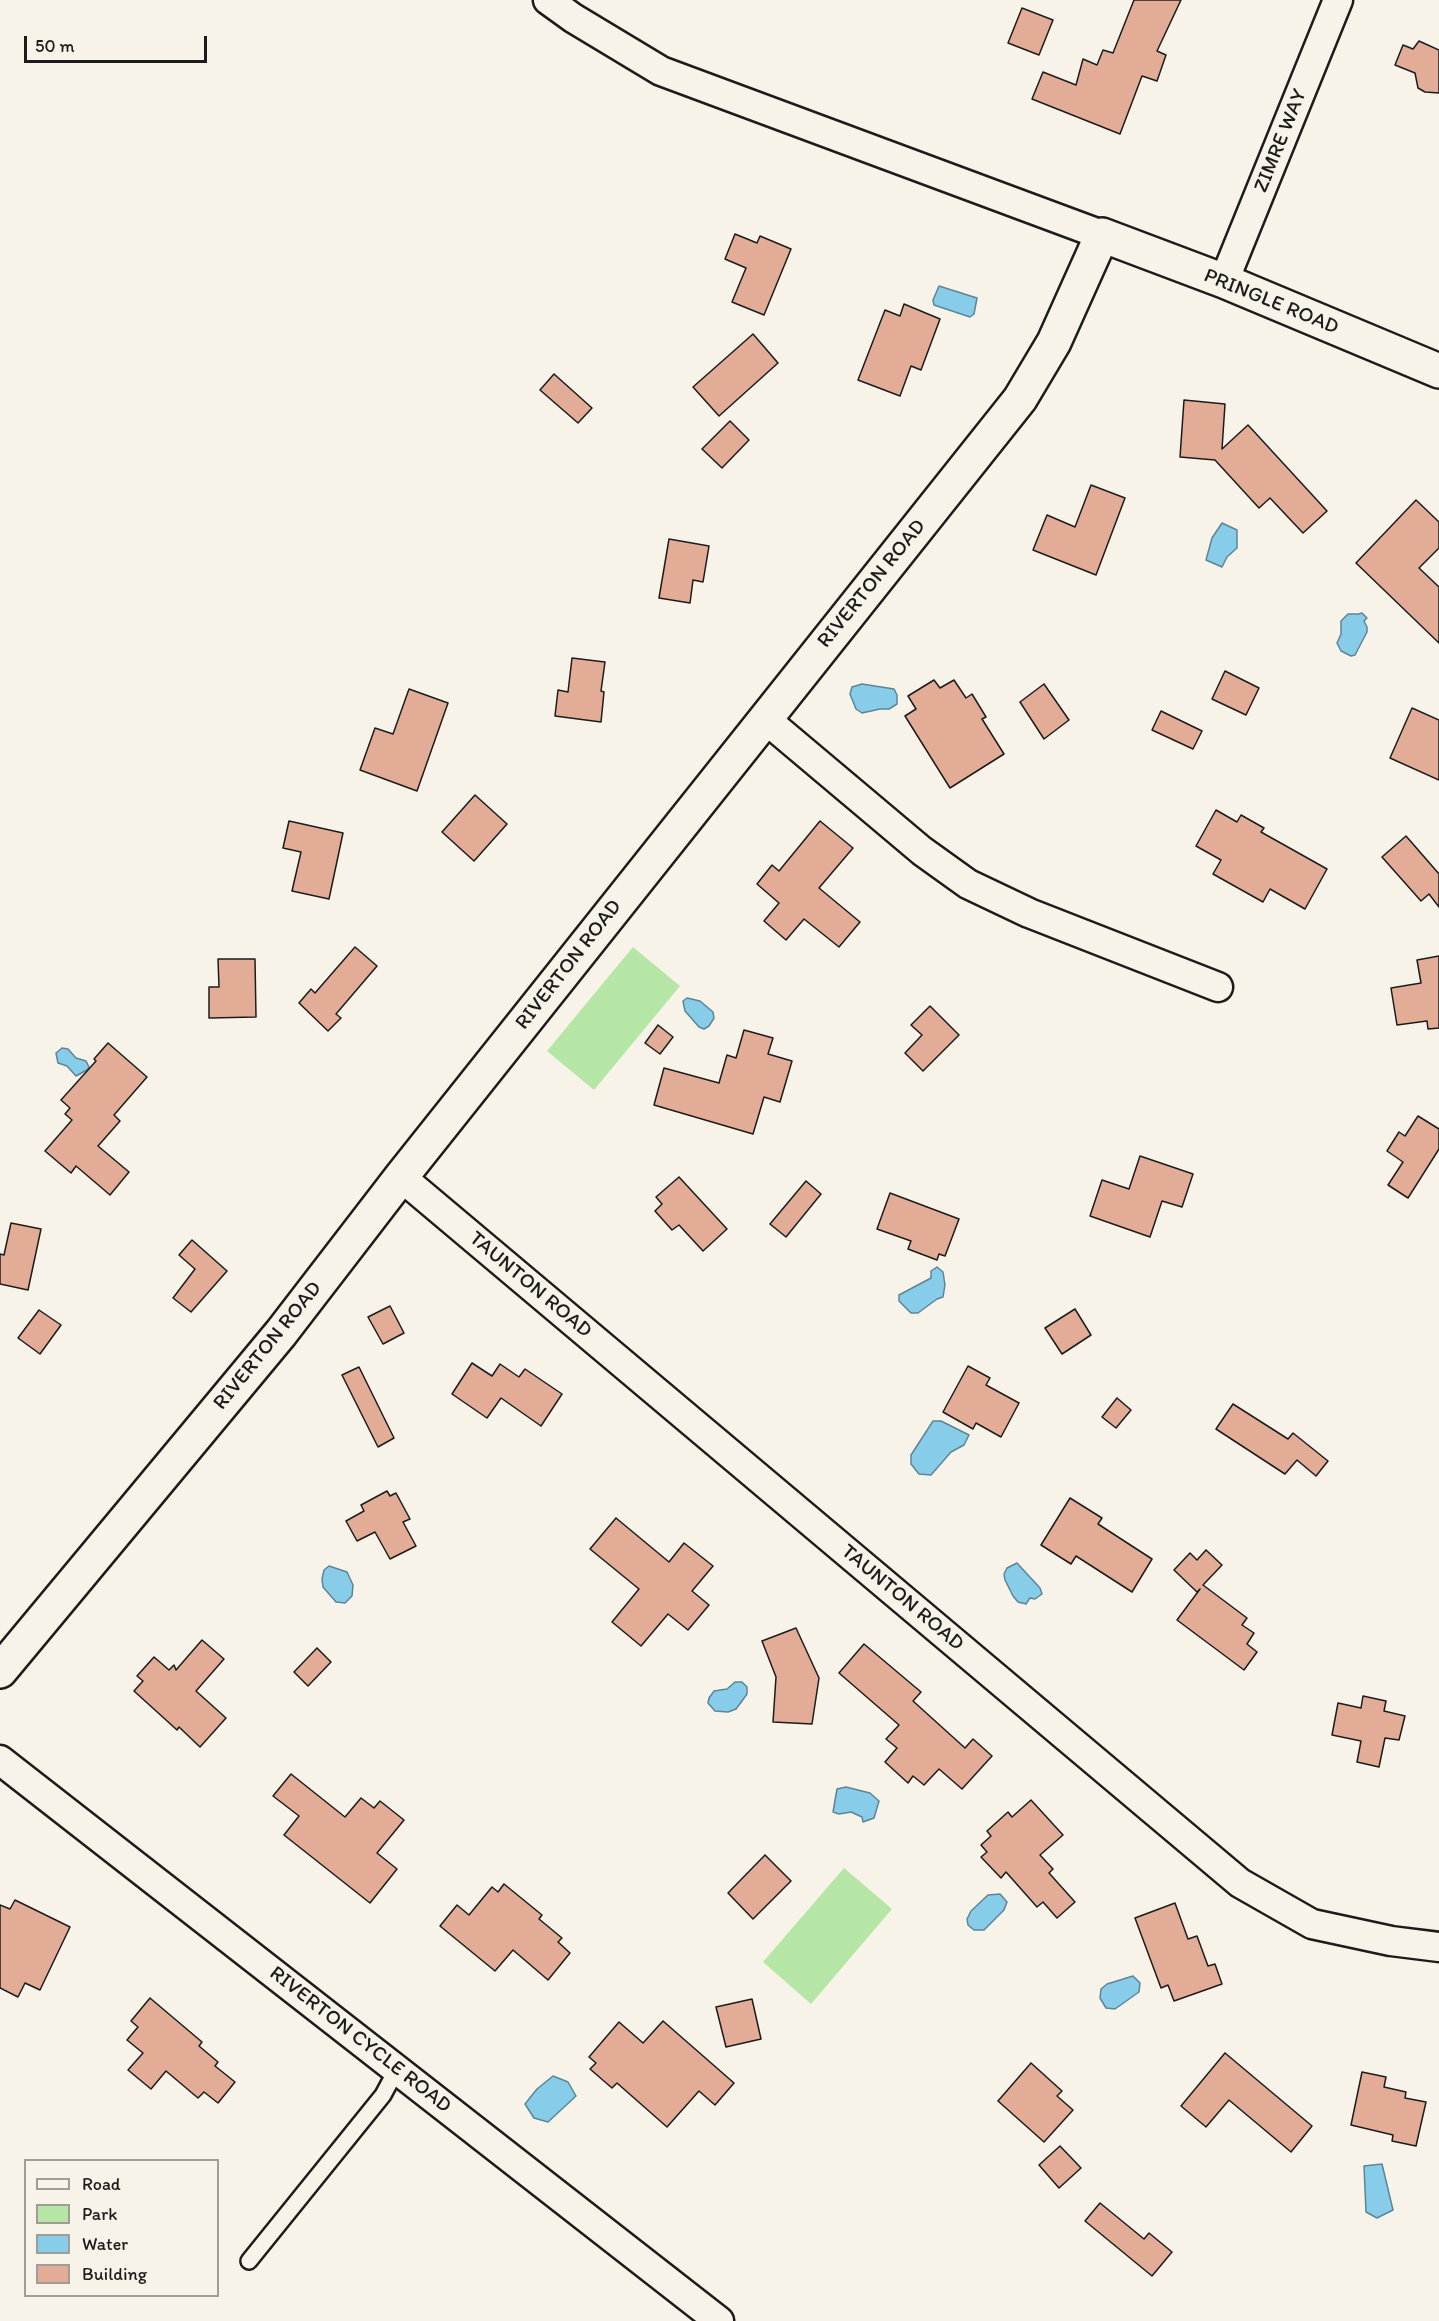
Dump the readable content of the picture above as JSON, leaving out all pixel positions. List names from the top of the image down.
{
  "streets": {
    "street": [
      "ZIMRE WAY",
      "PRINGLE ROAD",
      "RIVERTON ROAD",
      "TAUNTON ROAD",
      "RIVERTON CYCLE ROAD"
    ]
  },
  "crossings": [
    ["ZIMRE WAY", "PRINGLE ROAD"],
    ["PRINGLE ROAD", "RIVERTON ROAD"],
    ["RIVERTON ROAD", "TAUNTON ROAD"]
  ],
  "legend": [
    "Road",
    "Park",
    "Water",
    "Building"
  ],
  "scale_bar": "50 m"
}
